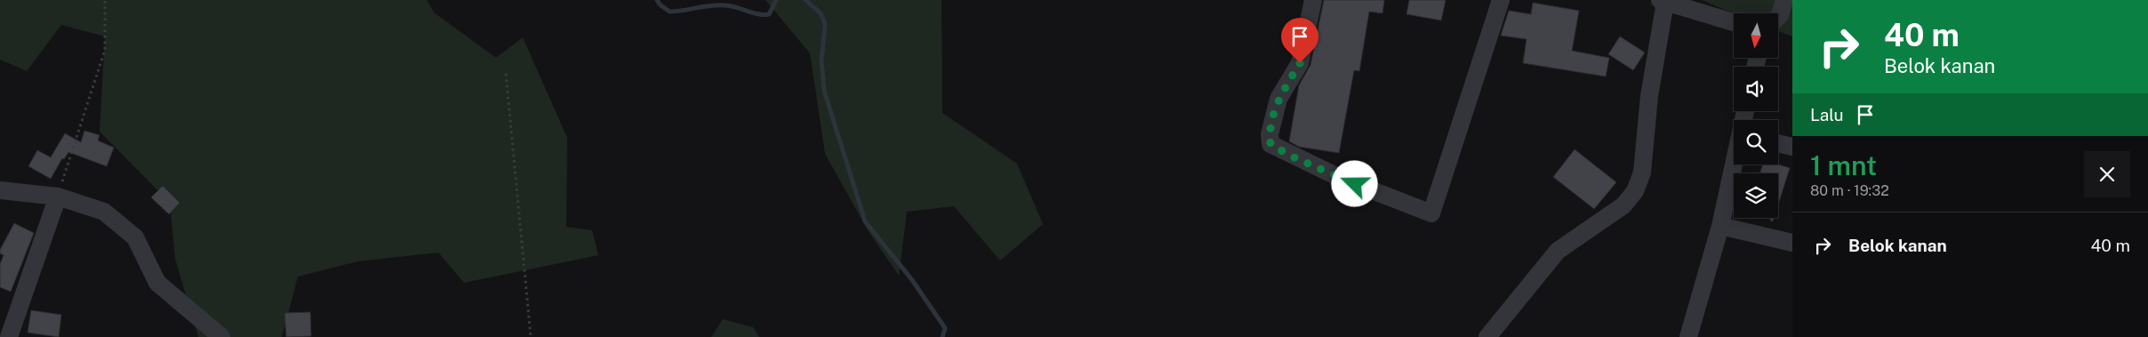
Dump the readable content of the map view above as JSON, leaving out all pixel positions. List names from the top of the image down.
{
  "north": "bottom",
  "page": {
    "turn": ["40 m", "Belok kanan"],
    "then": "Lalu",
    "heading": ["1 mnt", "80 m · 19:32"],
    "list": [
      {
        "name": "Belok kanan",
        "value": "40 m"
      }
    ]
  }
}
